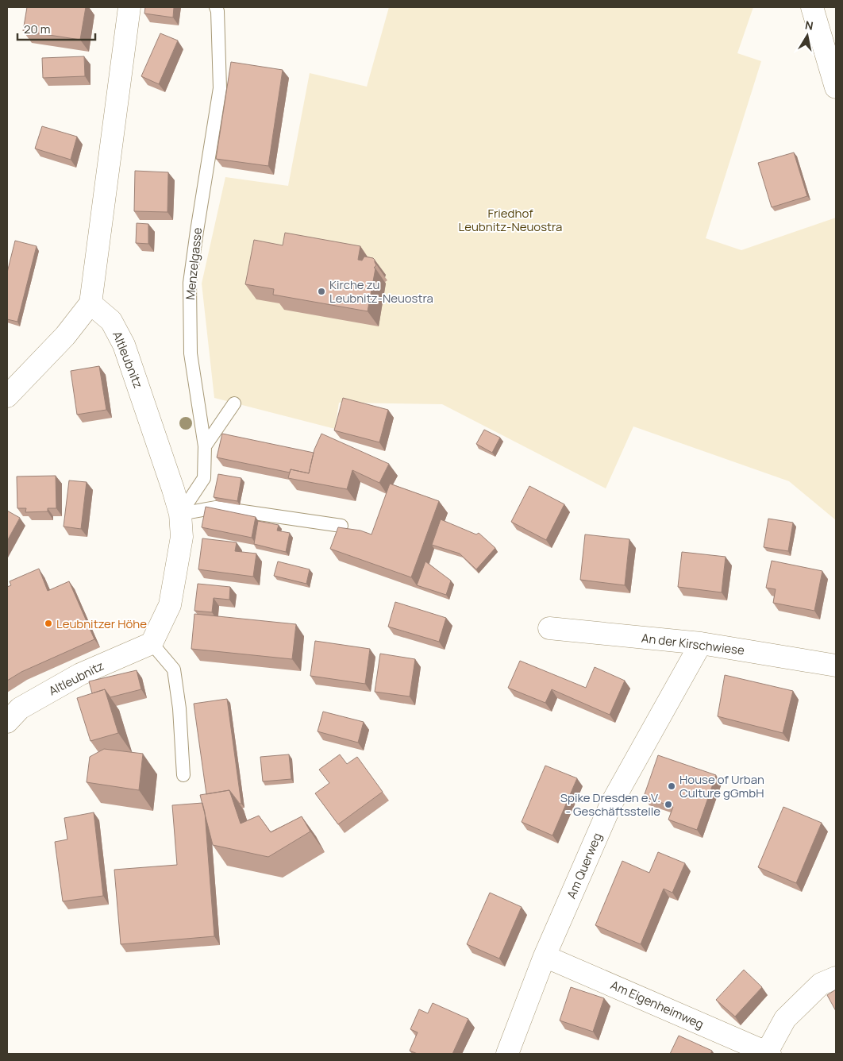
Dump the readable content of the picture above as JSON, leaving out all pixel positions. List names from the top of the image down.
{
  "streets": {
    "street": [
      "Altleubnitz",
      "An der Kirschwiese",
      "Am Querweg",
      "Am Eigenheimweg"
    ],
    "lane": ["Menzelgasse"]
  },
  "crossings": [
    ["Menzelgasse", "Altleubnitz"],
    ["An der Kirschwiese", "Am Querweg"],
    ["Am Querweg", "Am Eigenheimweg"]
  ],
  "parks": ["Friedhof Leubnitz-Neuostra"],
  "places": [
    "Kirche zu Leubnitz-Neuostra",
    "Leubnitzer Höhe",
    "House of Urban Culture gGmbH",
    "Spike Dresden e.V. - Geschäftsstelle"
  ],
  "scale_bar": "20 m",
  "north": "top"
}
